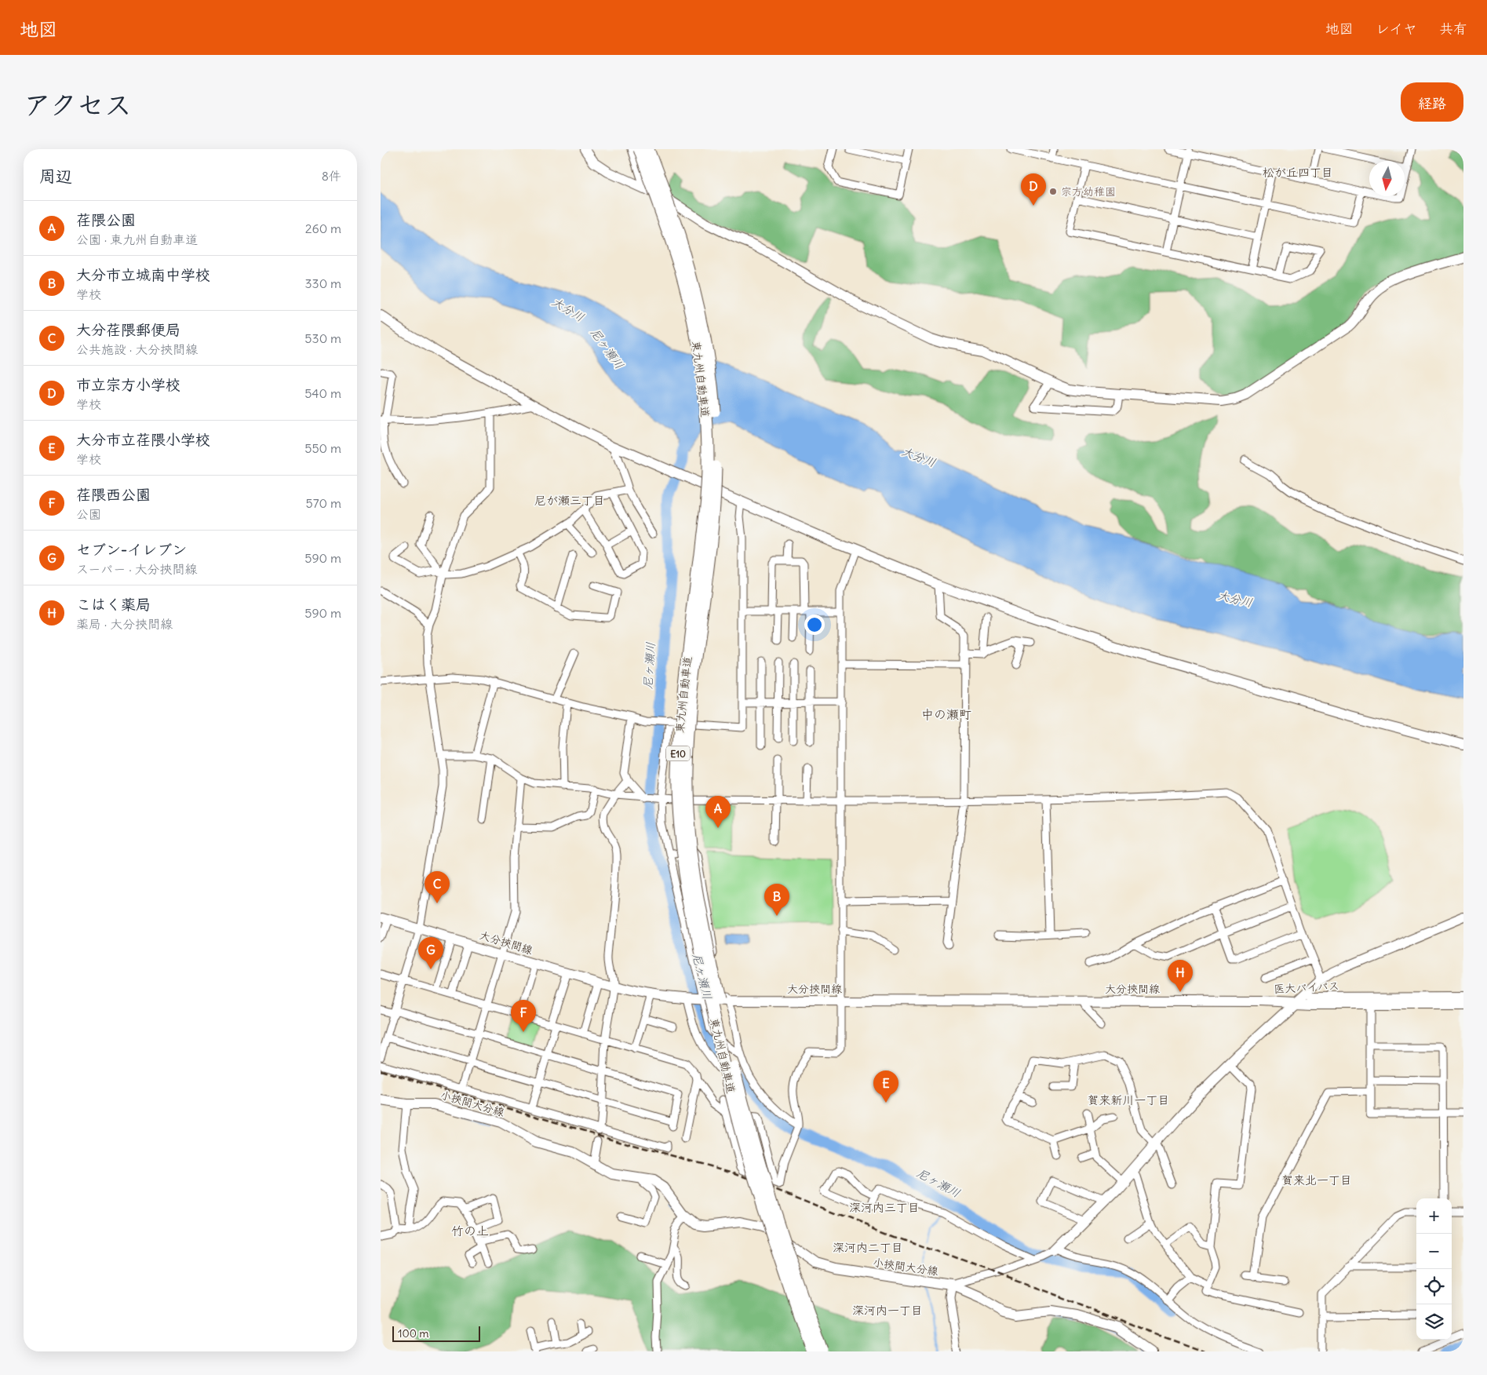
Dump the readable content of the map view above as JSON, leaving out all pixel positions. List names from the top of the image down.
{
  "streets": {
    "highway": ["東九州自動車道", "E10"],
    "street": ["大分挾間線", "医大バイパス", "小挾間大分線"]
  },
  "crossings": [
    ["大分挾間線", "医大バイパス"]
  ],
  "districts": [
    "松が丘四丁目",
    "尼が瀬三丁目",
    "中の瀬町",
    "賀来新川一丁目",
    "賀来北一丁目",
    "深河内三丁目",
    "竹の上",
    "深河内二丁目",
    "深河内一丁目"
  ],
  "water": ["大分川", "尼ヶ瀬川"],
  "places": ["宗方幼稚園"],
  "scale_bar": "100 m",
  "north": "bottom",
  "page": {
    "header": "地図",
    "nav": ["地図", "レイヤ", "共有"],
    "title": "アクセス",
    "buttons": "経路",
    "heading": ["周辺", "8件"],
    "pins": [
      "D",
      "A",
      "C",
      "B",
      "G",
      "H",
      "F",
      "E"
    ],
    "list": [
      {
        "mark": "A",
        "name": "荏隈公園",
        "note": "公園 · 東九州自動車道",
        "value": "260 m"
      },
      {
        "mark": "B",
        "name": "大分市立城南中学校",
        "note": "学校",
        "value": "330 m"
      },
      {
        "mark": "C",
        "name": "大分荏隈郵便局",
        "note": "公共施設 · 大分挾間線",
        "value": "530 m"
      },
      {
        "mark": "D",
        "name": "市立宗方小学校",
        "note": "学校",
        "value": "540 m"
      },
      {
        "mark": "E",
        "name": "大分市立荏隈小学校",
        "note": "学校",
        "value": "550 m"
      },
      {
        "mark": "F",
        "name": "荏隈西公園",
        "note": "公園",
        "value": "570 m"
      },
      {
        "mark": "G",
        "name": "セブン-イレブン",
        "note": "スーパー · 大分挾間線",
        "value": "590 m"
      },
      {
        "mark": "H",
        "name": "こはく薬局",
        "note": "薬局 · 大分挾間線",
        "value": "590 m"
      }
    ],
    "map_buttons": ["+", "−"],
    "scale": "100 m"
  }
}
